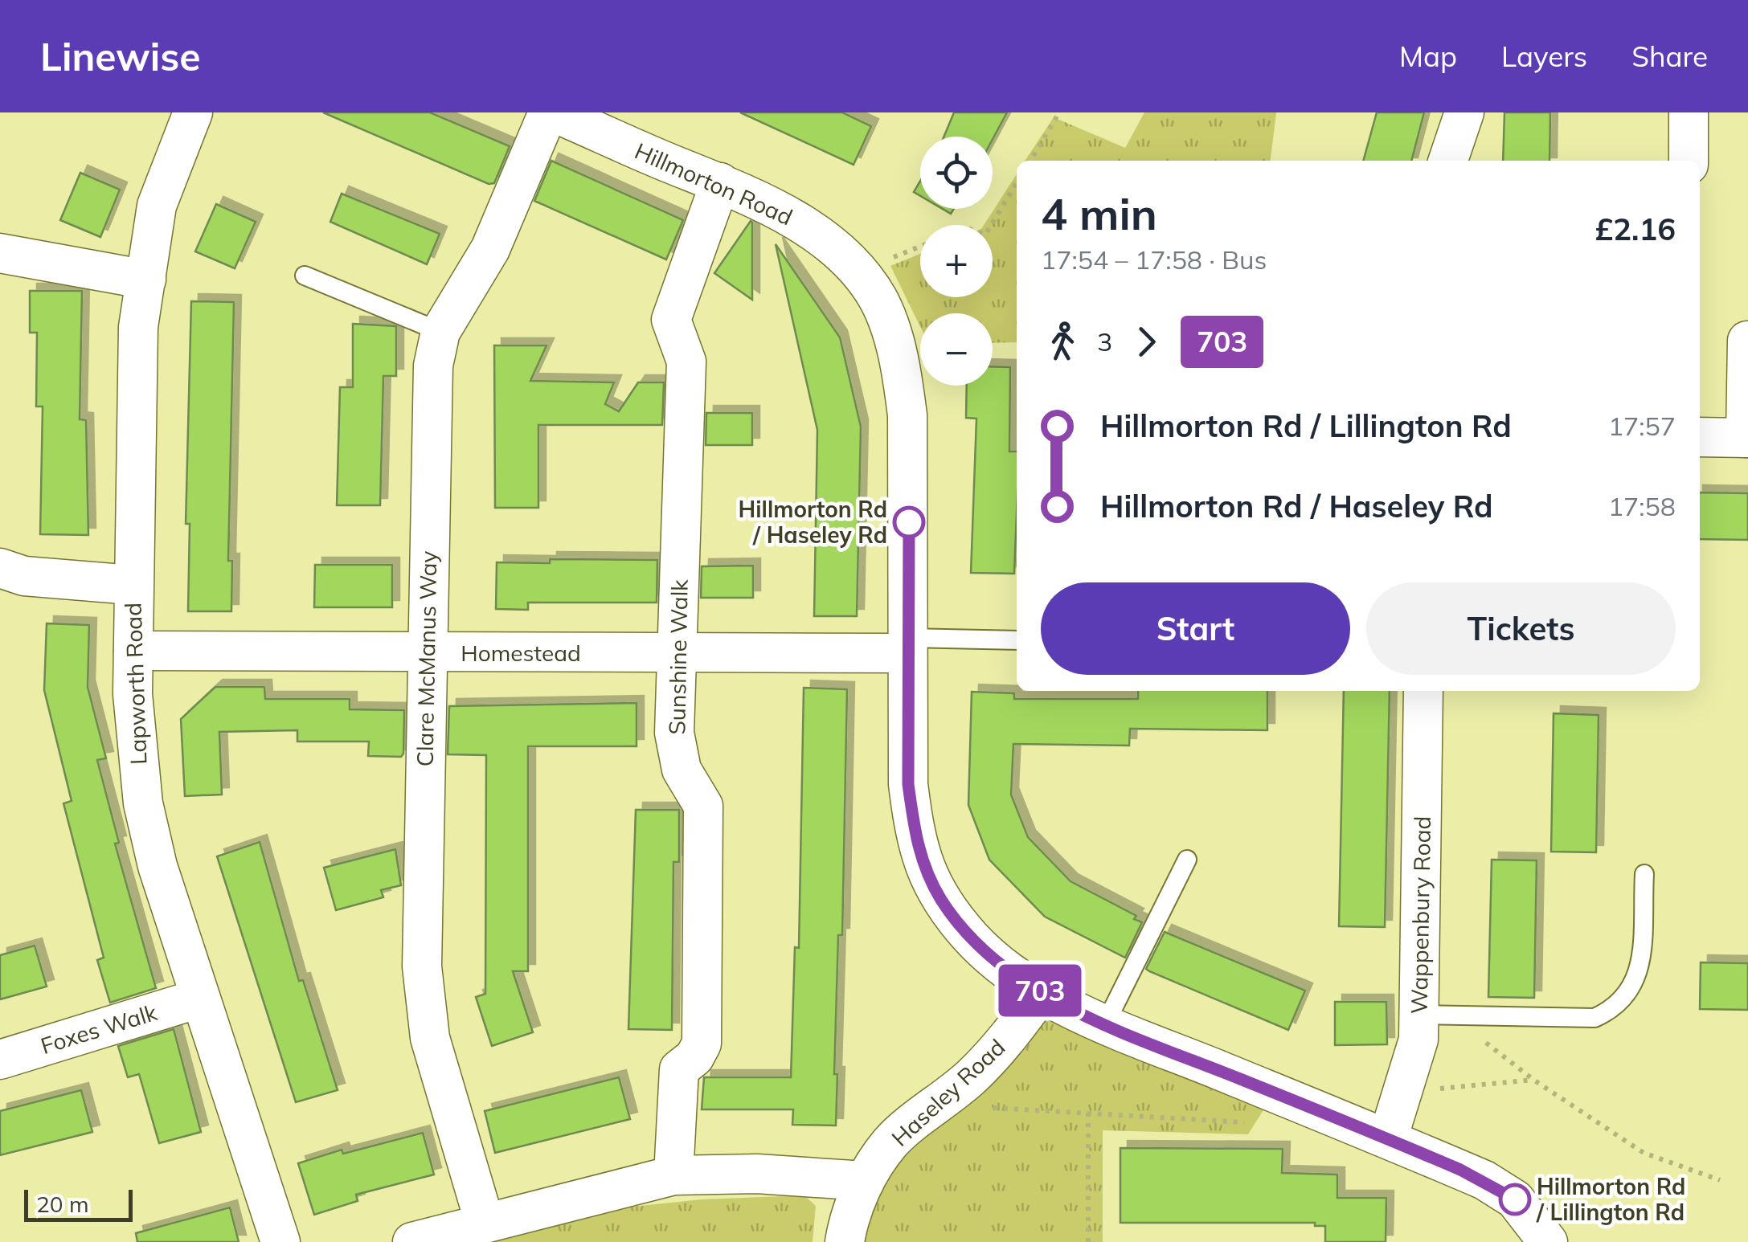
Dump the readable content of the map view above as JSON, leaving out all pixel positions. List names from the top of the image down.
{
  "streets": {
    "street": [
      "Hillmorton Road",
      "Homestead",
      "Sunshine Walk",
      "Clare McManus Way",
      "Lapworth Road",
      "Wappenbury Road",
      "Foxes Walk",
      "Haseley Road"
    ]
  },
  "crossings": [
    ["Hillmorton Road", "Homestead"],
    ["Hillmorton Road", "Sunshine Walk"],
    ["Hillmorton Road", "Clare McManus Way"],
    ["Hillmorton Road", "Wappenbury Road"],
    ["Hillmorton Road", "Haseley Road"],
    ["Homestead", "Sunshine Walk"],
    ["Homestead", "Clare McManus Way"],
    ["Homestead", "Lapworth Road"],
    ["Lapworth Road", "Foxes Walk"]
  ],
  "places": ["Hillmorton Rd / Haseley Rd", "Hillmorton Rd / Lillington Rd"],
  "lines": ["bus line 703"],
  "scale_bar": "20 m",
  "page": {
    "header": "Linewise",
    "nav": ["Map", "Layers", "Share"],
    "on_map": "703",
    "map_buttons": ["+", "−"],
    "heading": ["4 min", "17:54 – 17:58 · Bus", "£2.16"],
    "legs": ["3", "703"],
    "list": [
      {
        "name": "Hillmorton Rd / Lillington Rd",
        "value": "17:57"
      },
      {
        "name": "Hillmorton Rd / Haseley Rd",
        "value": "17:58"
      }
    ],
    "buttons": ["Start", "Tickets"],
    "scale": "20 m"
  }
}
